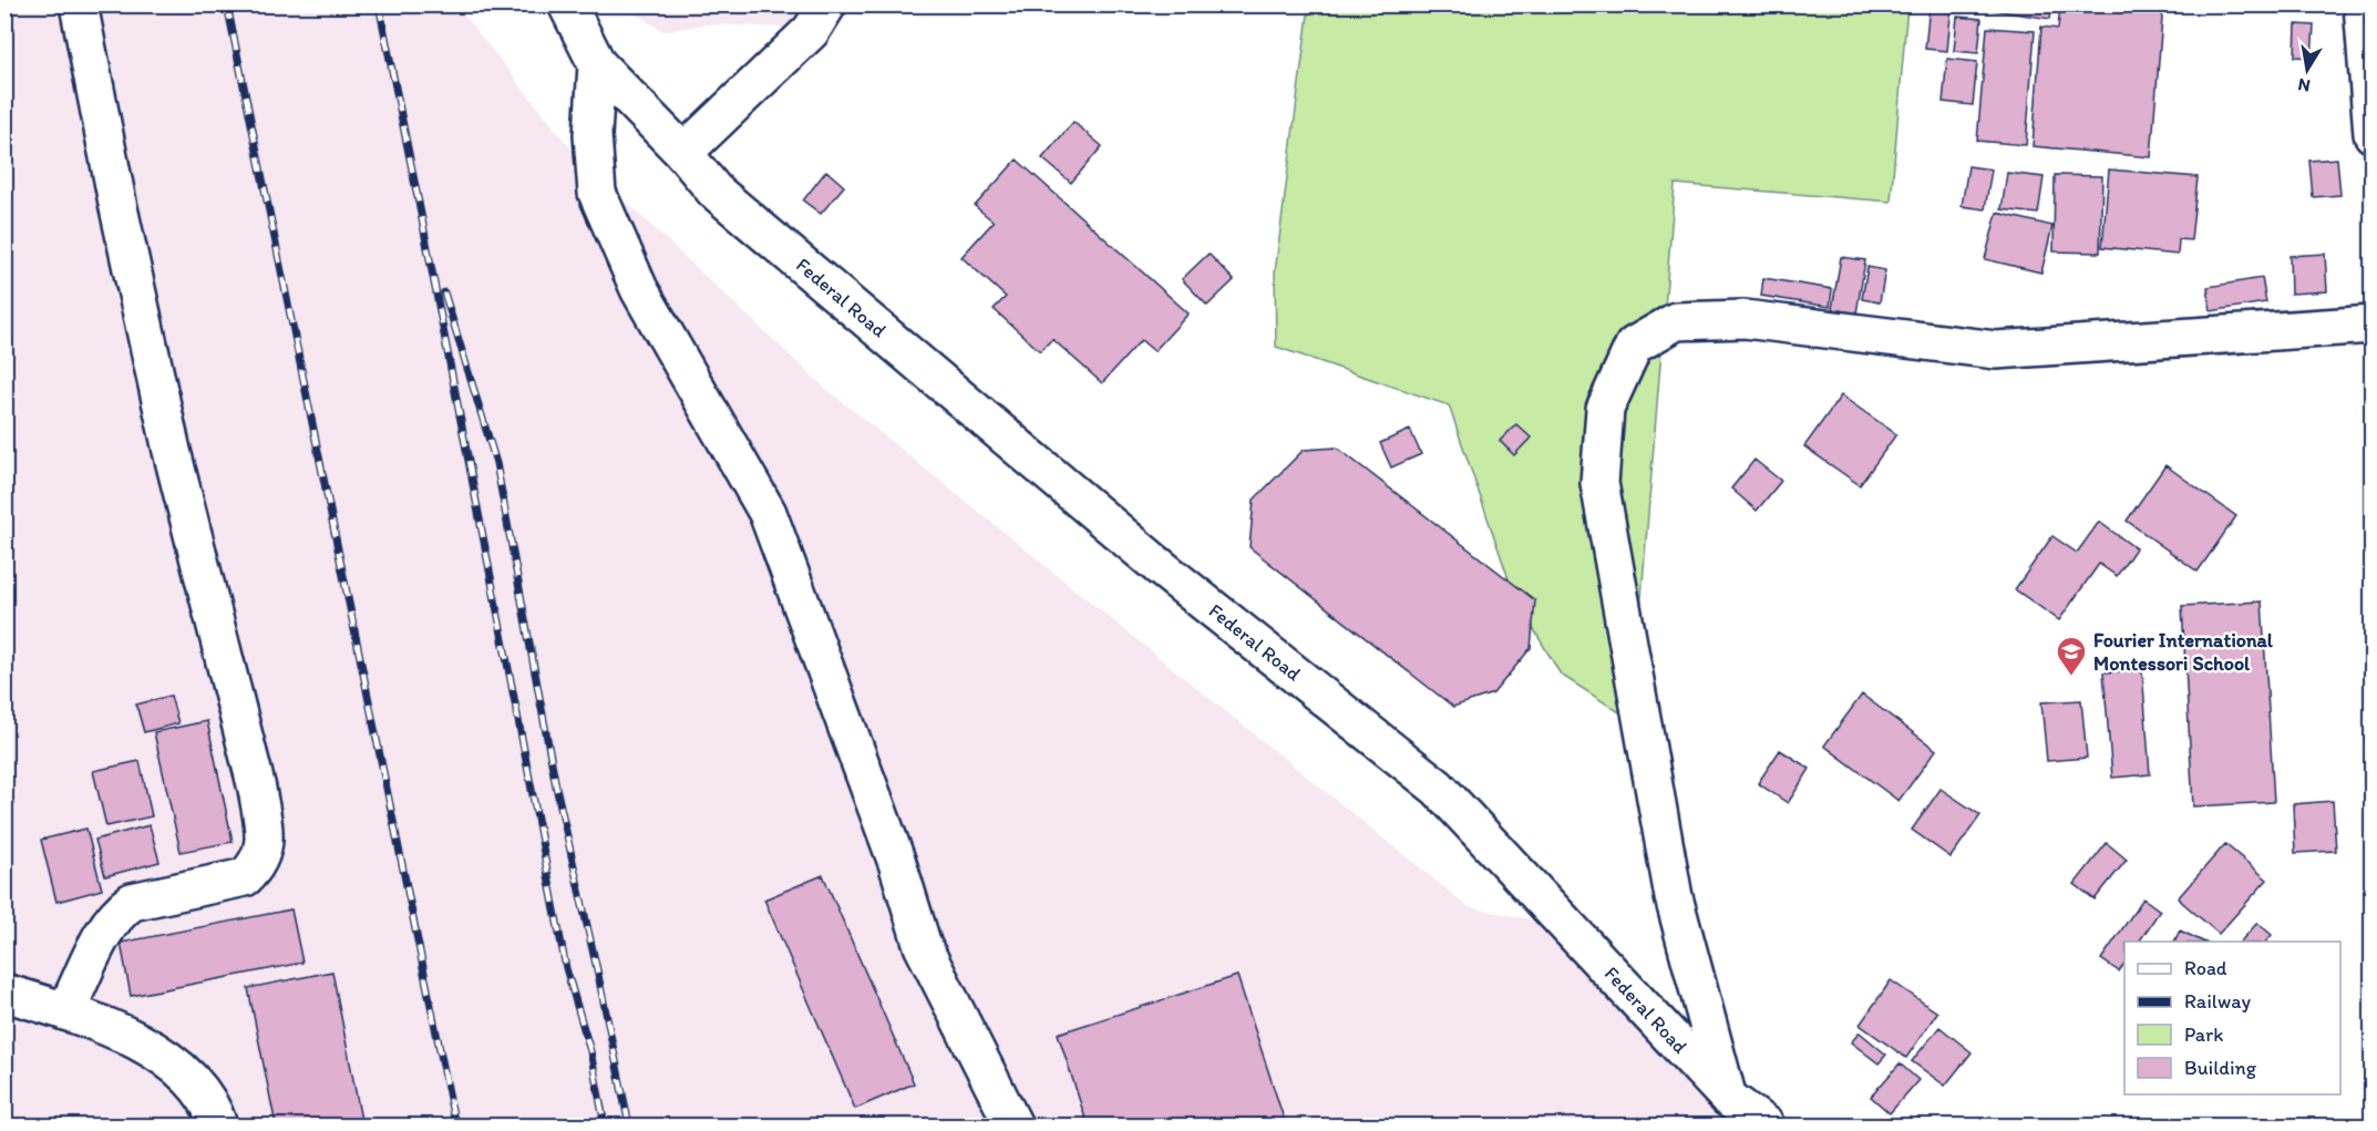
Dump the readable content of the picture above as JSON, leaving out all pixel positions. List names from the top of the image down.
{
  "streets": {
    "street": ["Federal Road"]
  },
  "places": {
    "school or university": ["Fourier International Montessori School"]
  },
  "legend": [
    "Road",
    "Railway",
    "Park",
    "Building"
  ],
  "north": "bottom"
}
